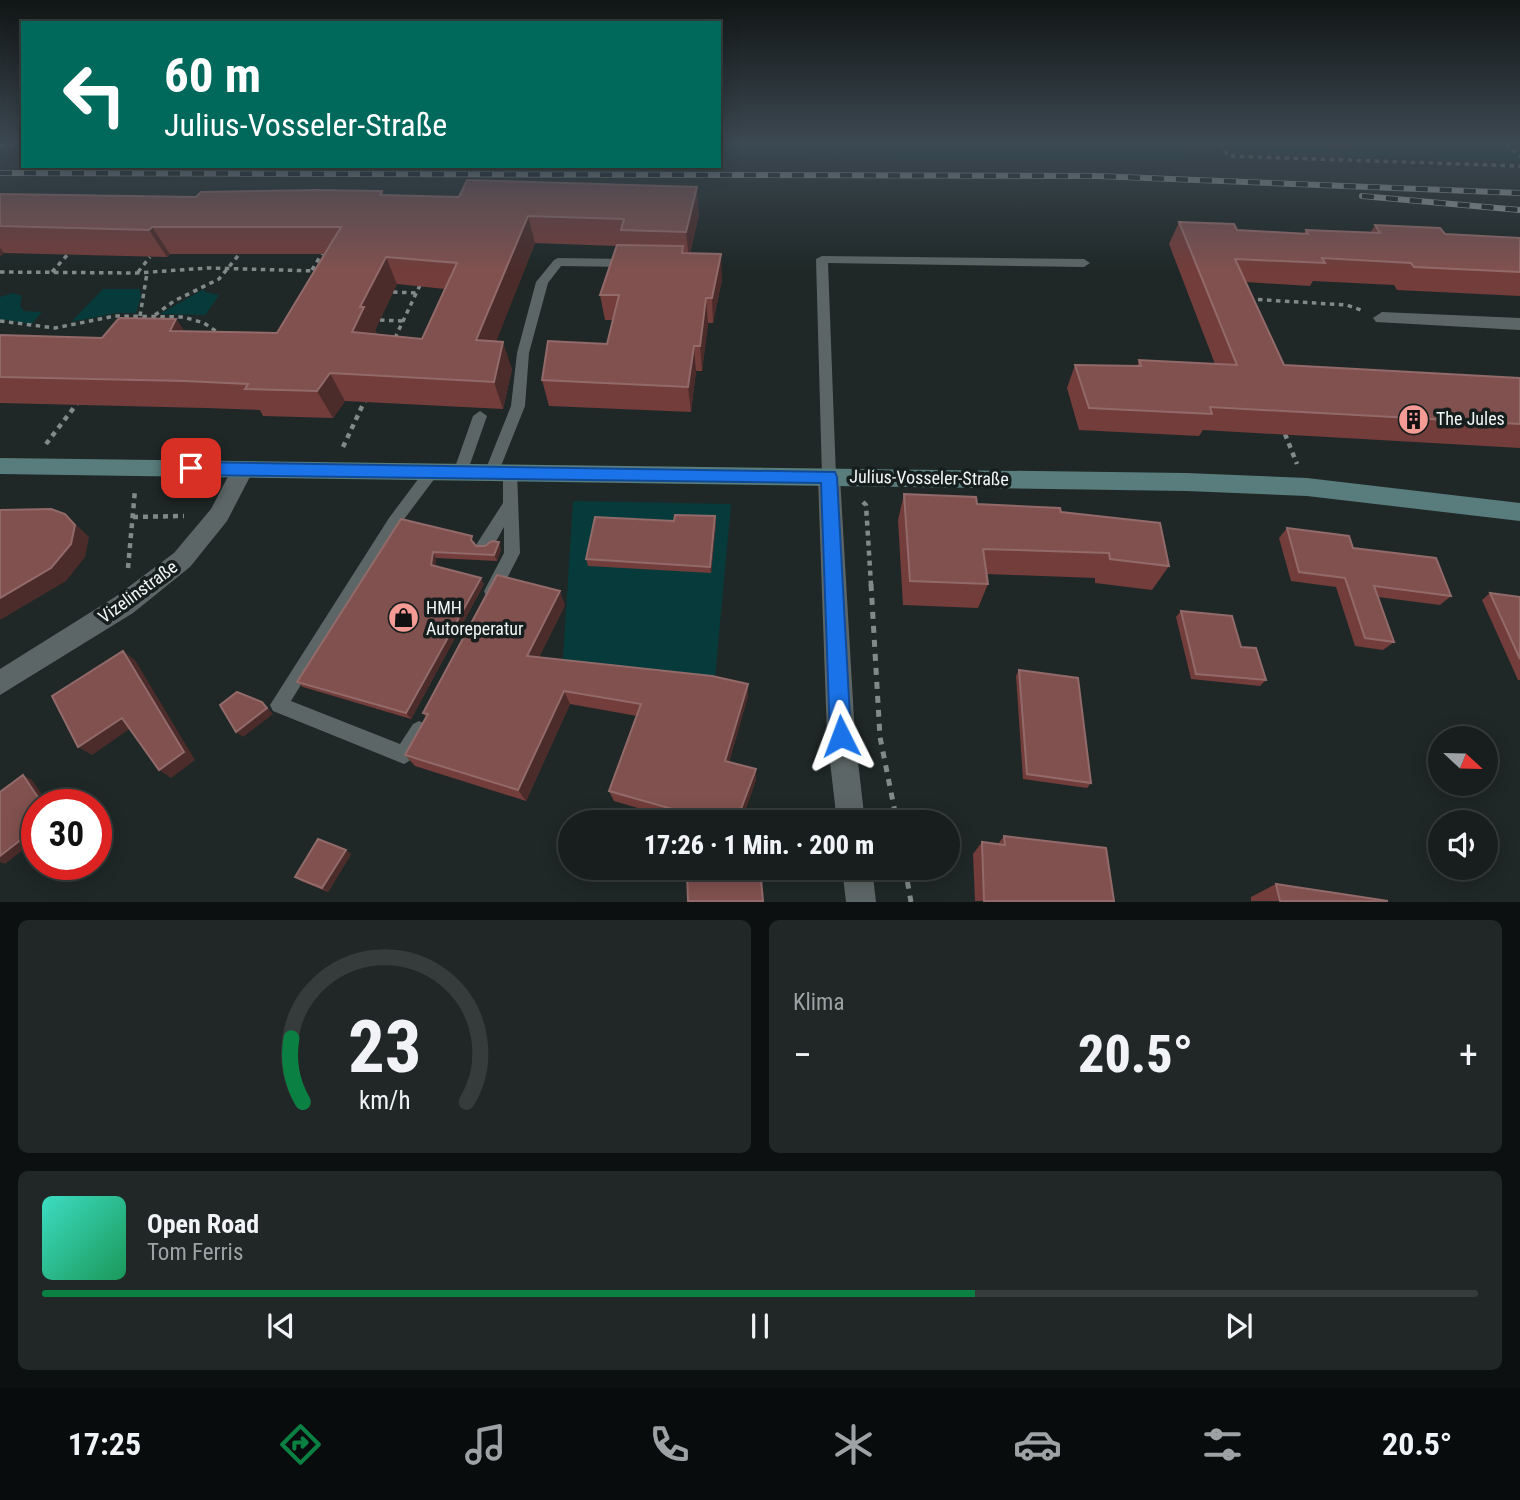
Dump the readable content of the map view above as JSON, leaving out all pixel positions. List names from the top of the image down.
{
  "streets": {
    "street": ["Julius-Vosseler-Straße", "Vizelinstraße"]
  },
  "crossings": [
    ["Julius-Vosseler-Straße", "Vizelinstraße"]
  ],
  "places": {
    "building": ["The Jules"],
    "shop": ["HMH Autoreperatur"]
  },
  "north": "right",
  "page": {
    "turn": ["60 m", "Julius-Vosseler-Straße"],
    "limit": "30",
    "trip": "17:26 · 1 Min. · 200 m",
    "tile": "Klima",
    "heat": ["−", "20.5°", "+"],
    "song": ["Open Road", "Tom Ferris"],
    "tabs": ["17:25", "20.5°"],
    "gauge": ["23", "km/h"]
  }
}
